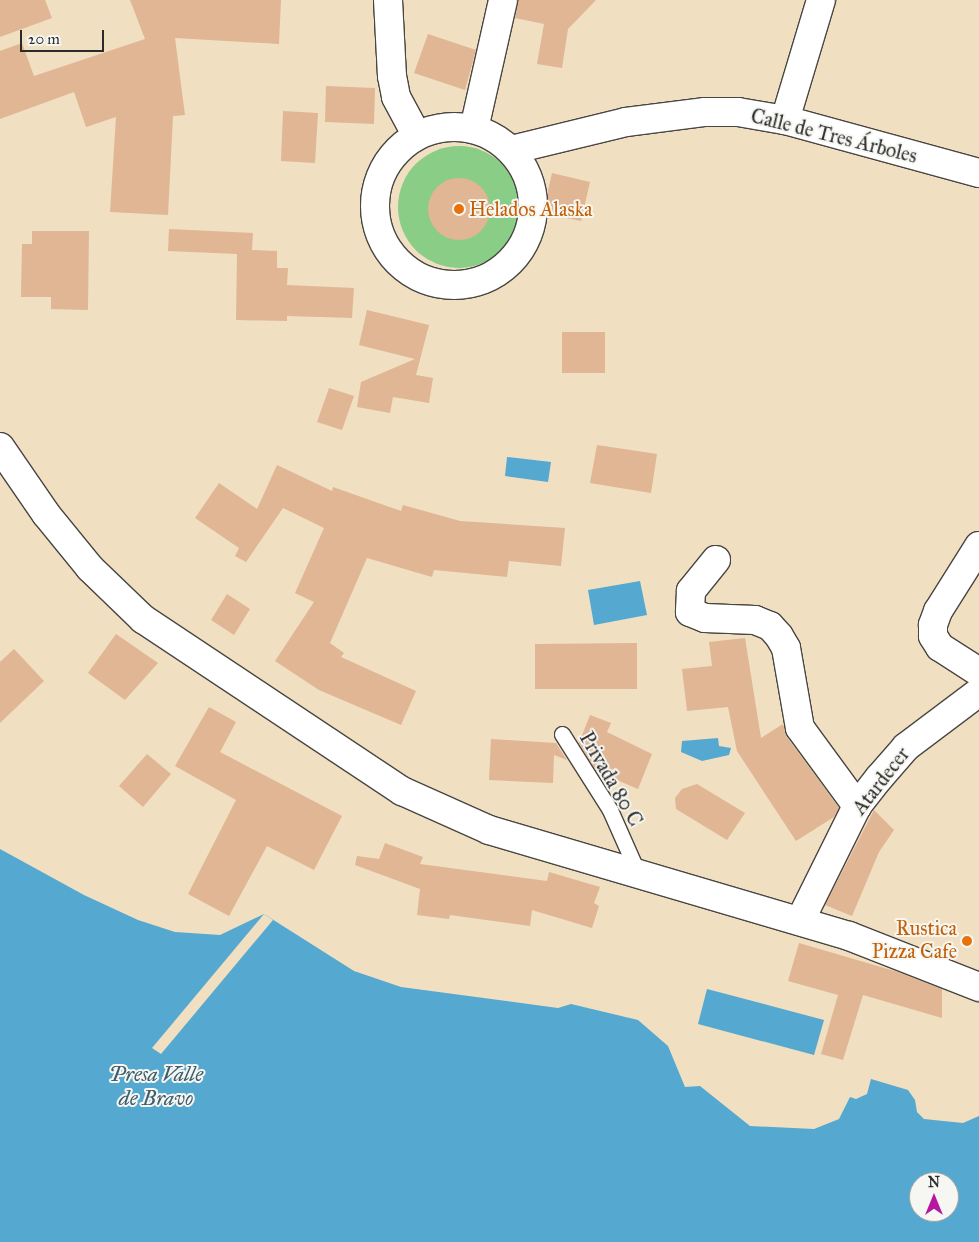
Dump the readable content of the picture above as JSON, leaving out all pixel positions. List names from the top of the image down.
{
  "streets": {
    "street": ["Calle de Tres Árboles", "Atardecer"],
    "lane": ["Privada 80 C"]
  },
  "water": ["Presa Valle de Bravo"],
  "places": ["Helados Alaska", "Rustica Pizza Cafe"],
  "scale_bar": "20 m",
  "north": "top"
}
